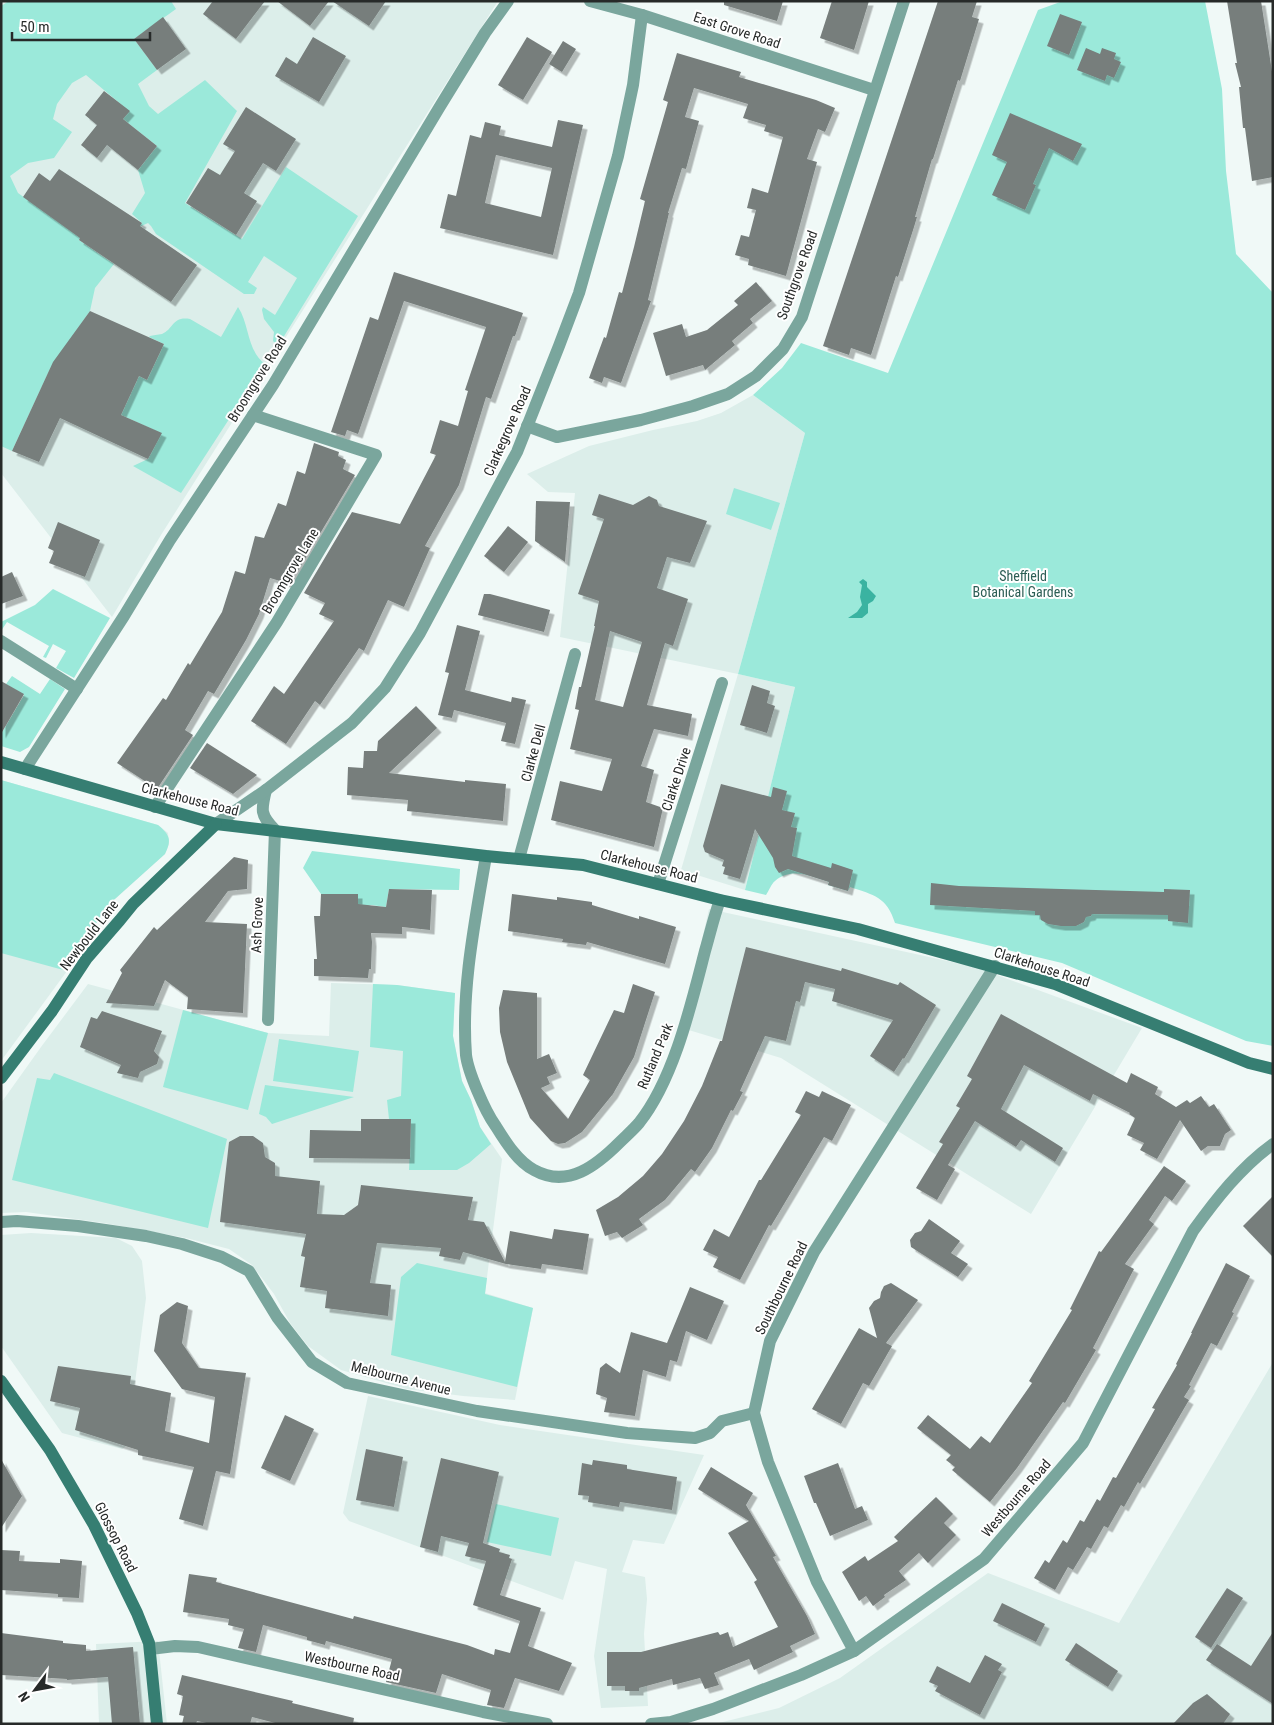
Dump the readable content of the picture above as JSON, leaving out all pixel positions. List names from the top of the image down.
{
  "streets": {
    "main road": ["Clarkehouse Road", "Newbould Lane", "Glossop Road"],
    "street": [
      "East Grove Road",
      "Southgrove Road",
      "Broomgrove Road",
      "Clarkegrove Road",
      "Broomgrove Lane",
      "Clarke Dell",
      "Clarke Drive",
      "Ash Grove",
      "Rutland Park",
      "Southbourne Road",
      "Melbourne Avenue",
      "Westbourne Road"
    ]
  },
  "crossings": [
    ["East Grove Road", "Southgrove Road"],
    ["East Grove Road", "Clarkegrove Road"],
    ["Southgrove Road", "Clarkegrove Road"],
    ["Broomgrove Road", "Broomgrove Lane"],
    ["Broomgrove Road", "Clarkehouse Road"],
    ["Clarkegrove Road", "Clarkehouse Road"],
    ["Clarkegrove Road", "Newbould Lane"],
    ["Broomgrove Lane", "Clarkehouse Road"],
    ["Clarke Dell", "Clarkehouse Road"],
    ["Clarke Drive", "Clarkehouse Road"],
    ["Clarkehouse Road", "Ash Grove"],
    ["Clarkehouse Road", "Newbould Lane"],
    ["Clarkehouse Road", "Rutland Park"],
    ["Clarkehouse Road", "Southbourne Road"],
    ["Southbourne Road", "Melbourne Avenue"],
    ["Southbourne Road", "Westbourne Road"],
    ["Westbourne Road", "Glossop Road"]
  ],
  "parks": ["Sheffield Botanical Gardens"],
  "scale_bar": "50 m",
  "north": "bottom left"
}
